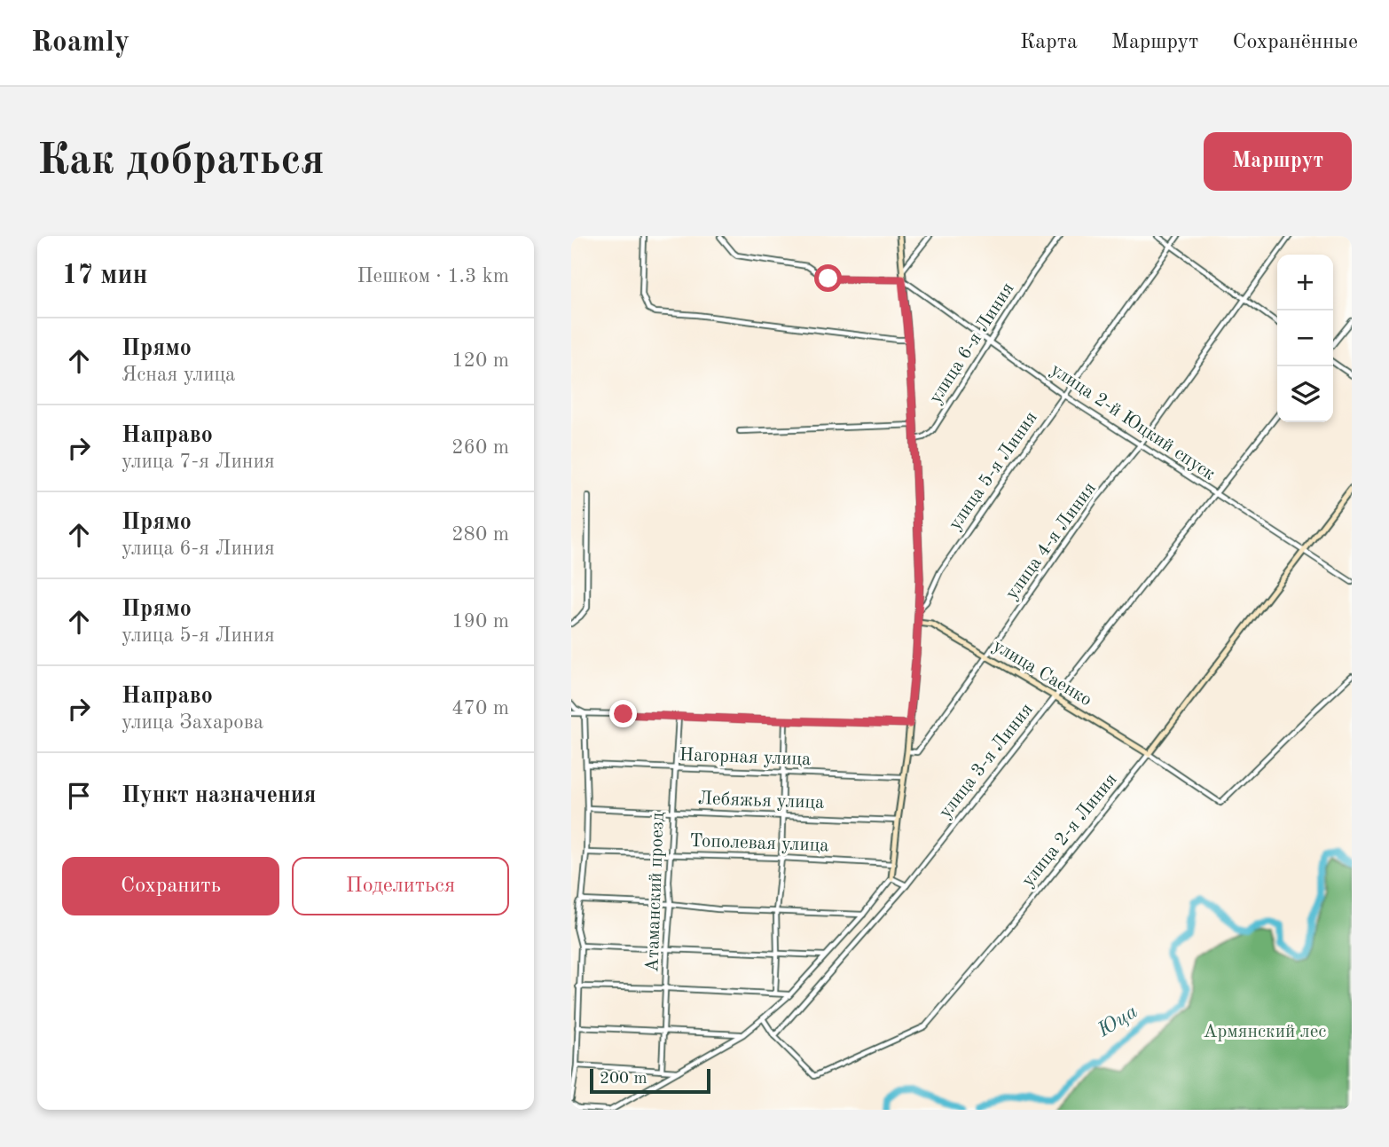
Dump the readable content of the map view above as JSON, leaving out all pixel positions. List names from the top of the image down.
{
  "streets": {
    "street": [
      "улица 6-я Линия",
      "улица 2-й Юцкий спуск",
      "улица 5-я Линия",
      "улица 4-я Линия",
      "улица Саенко",
      "Нагорная улица",
      "улица 3-я Линия",
      "Лебяжья улица",
      "улица 2-я Линия",
      "Тополевая улица",
      "Атаманский проезд"
    ]
  },
  "crossings": [
    ["улица 6-я Линия", "улица 2-й Юцкий спуск"],
    ["улица 2-й Юцкий спуск", "улица 5-я Линия"],
    ["улица 2-й Юцкий спуск", "улица 4-я Линия"],
    ["улица 2-й Юцкий спуск", "улица 3-я Линия"],
    ["улица 2-й Юцкий спуск", "улица 2-я Линия"],
    ["улица 4-я Линия", "улица Саенко"],
    ["улица Саенко", "улица 3-я Линия"],
    ["улица Саенко", "улица 2-я Линия"],
    ["Нагорная улица", "Атаманский проезд"],
    ["улица 3-я Линия", "улица 2-я Линия"],
    ["Лебяжья улица", "Атаманский проезд"],
    ["Тополевая улица", "Атаманский проезд"]
  ],
  "water": ["Юца"],
  "parks": ["Армянский лес"],
  "scale_bar": "200 m",
  "page": {
    "header": "Roamly",
    "nav": ["Карта", "Маршрут", "Сохранённые"],
    "buttons": [
      "Маршрут",
      ["Сохранить", "Поделиться"]
    ],
    "title": "Как добраться",
    "heading": ["17 мин", "Пешком · 1.3 km"],
    "map_buttons": ["+", "−"],
    "list": [
      ["Прямо", "Ясная улица", "120 m"],
      ["Направо", "улица 7-я Линия", "260 m"],
      ["Прямо", "улица 6-я Линия", "280 m"],
      ["Прямо", "улица 5-я Линия", "190 m"],
      ["Направо", "улица Захарова", "470 m"],
      "Пункт назначения"
    ],
    "scale": "200 m"
  }
}
